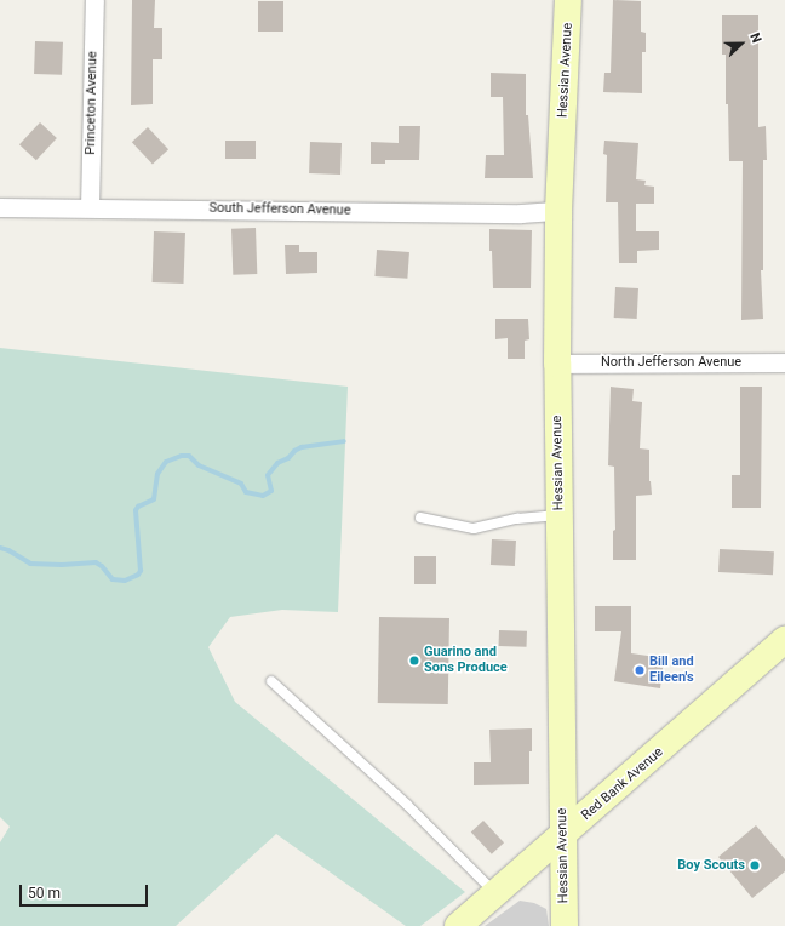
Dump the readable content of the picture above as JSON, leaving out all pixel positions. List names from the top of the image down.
{
  "streets": {
    "main road": ["Hessian Avenue", "Red Bank Avenue"],
    "street": ["Princeton Avenue", "South Jefferson Avenue", "North Jefferson Avenue"]
  },
  "crossings": [
    ["Hessian Avenue", "South Jefferson Avenue"],
    ["Hessian Avenue", "North Jefferson Avenue"],
    ["Hessian Avenue", "Red Bank Avenue"],
    ["Princeton Avenue", "South Jefferson Avenue"]
  ],
  "places": ["Guarino and Sons Produce", "Bill and Eileen's", "Boy Scouts"],
  "scale_bar": "50 m",
  "north": "right"
}
